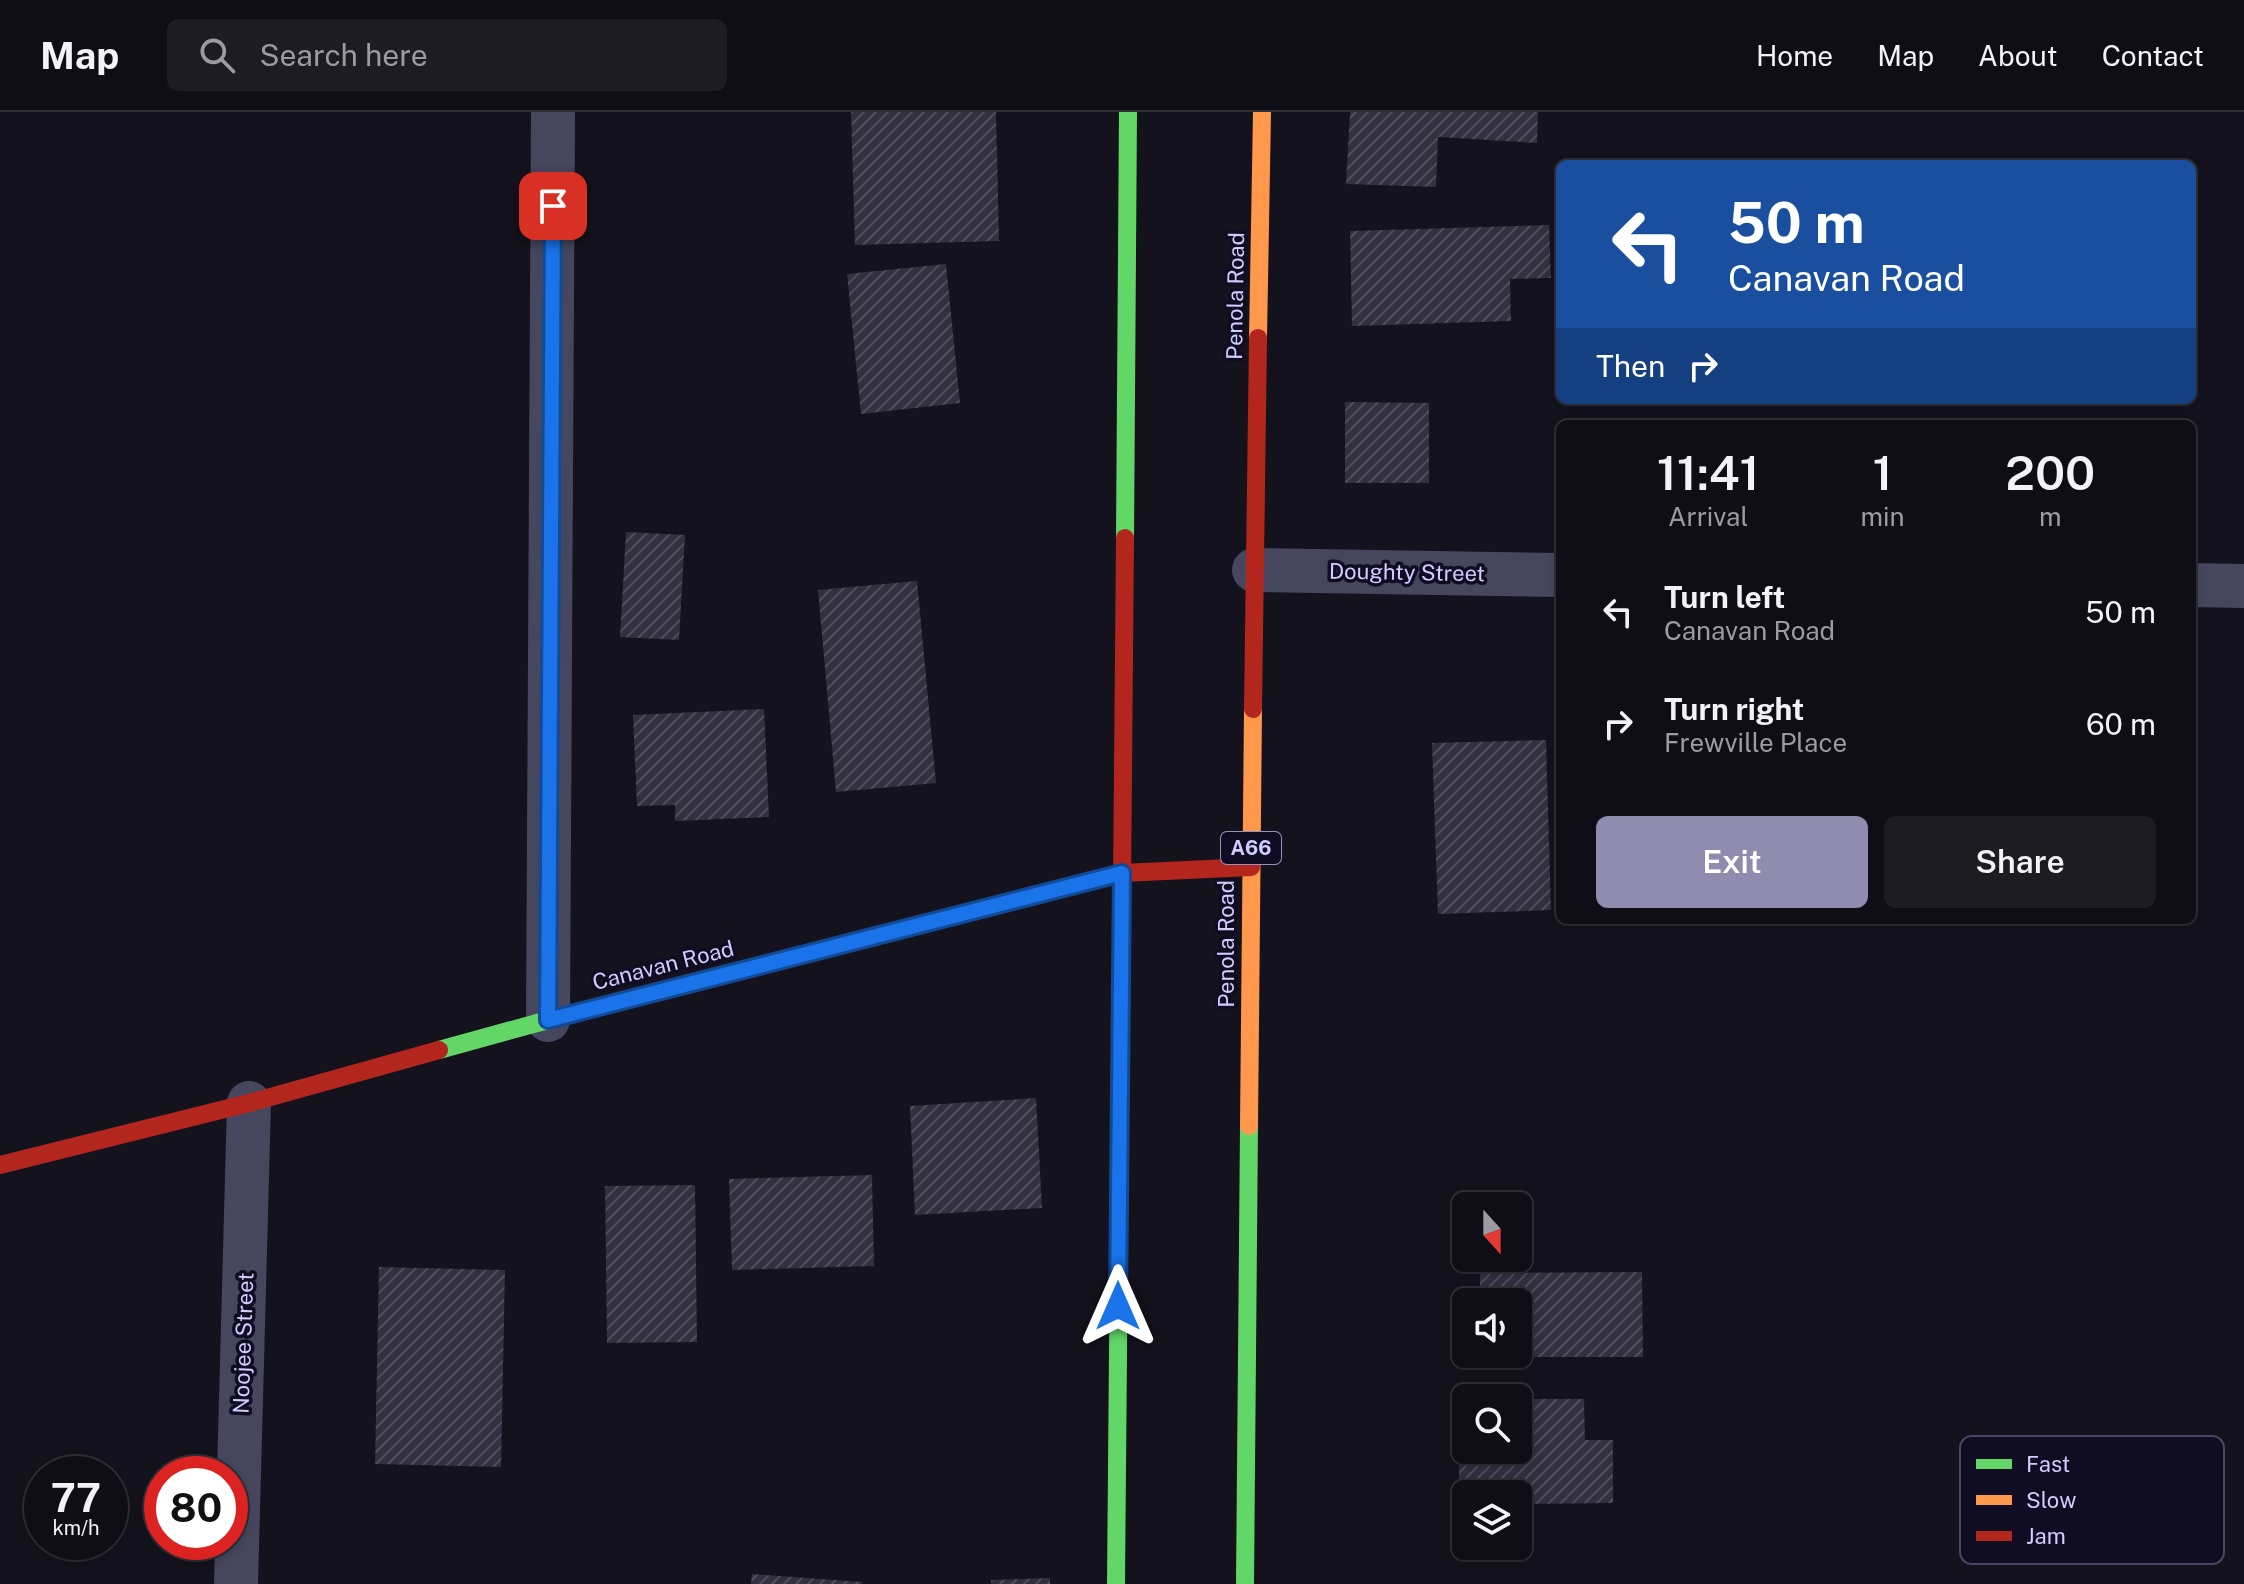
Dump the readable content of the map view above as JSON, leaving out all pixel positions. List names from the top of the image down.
{
  "streets": {
    "main road": ["Penola Road", "A66", "Canavan Road"],
    "street": ["Doughty Street", "Noojee Street"]
  },
  "crossings": [
    ["Penola Road", "Doughty Street"],
    ["Penola Road", "Canavan Road"],
    ["Canavan Road", "Noojee Street"]
  ],
  "legend": ["Fast", "Slow", "Jam"],
  "north": "bottom",
  "page": {
    "header": "Map",
    "search": "Search here",
    "nav": [
      "Home",
      "Map",
      "About",
      "Contact"
    ],
    "turn": ["50 m", "Canavan Road"],
    "then": "Then",
    "eta": [
      "11:41",
      "Arrival",
      "1",
      "min",
      "200",
      "m"
    ],
    "list": [
      {
        "name": "Turn left",
        "note": "Canavan Road",
        "value": "50 m"
      },
      {
        "name": "Turn right",
        "note": "Frewville Place",
        "value": "60 m"
      }
    ],
    "buttons": ["Exit", "Share"],
    "speed": "77 km/h",
    "limit": "80"
  }
}
